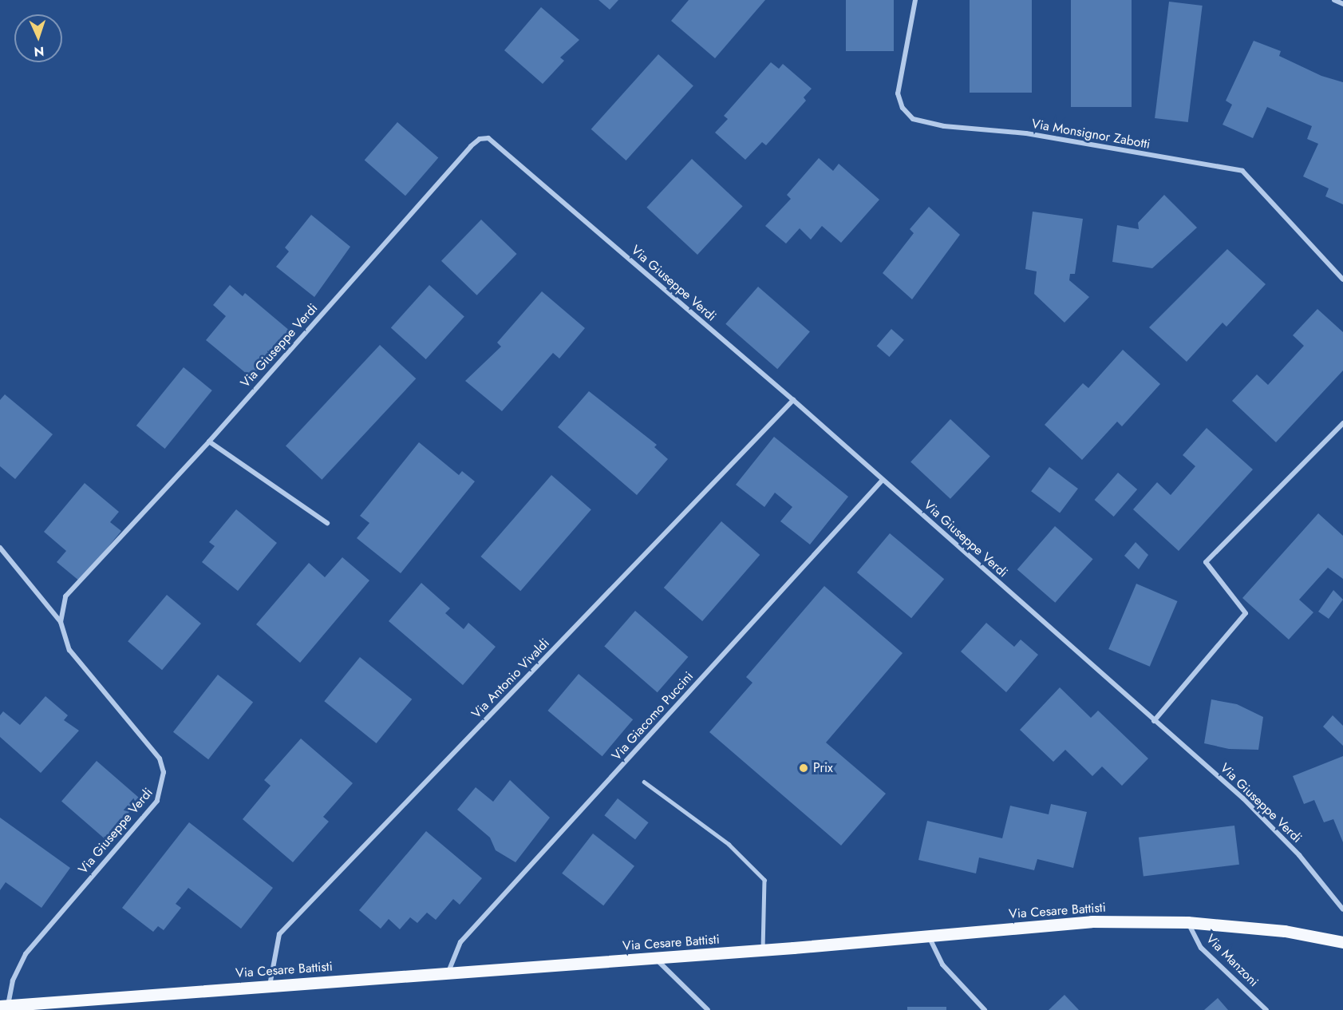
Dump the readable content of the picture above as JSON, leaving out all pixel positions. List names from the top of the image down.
{
  "streets": {
    "main road": ["Via Cesare Battisti"],
    "street": [
      "Via Monsignor Zabotti",
      "Via Giuseppe Verdi",
      "Via Antonio Vivaldi",
      "Via Giacomo Puccini",
      "Via Manzoni"
    ]
  },
  "crossings": [
    ["Via Giuseppe Verdi", "Via Antonio Vivaldi"],
    ["Via Giuseppe Verdi", "Via Giacomo Puccini"],
    ["Via Giuseppe Verdi", "Via Cesare Battisti"],
    ["Via Antonio Vivaldi", "Via Cesare Battisti"],
    ["Via Giacomo Puccini", "Via Cesare Battisti"],
    ["Via Cesare Battisti", "Via Manzoni"]
  ],
  "places": ["Prix"],
  "north": "bottom"
}
